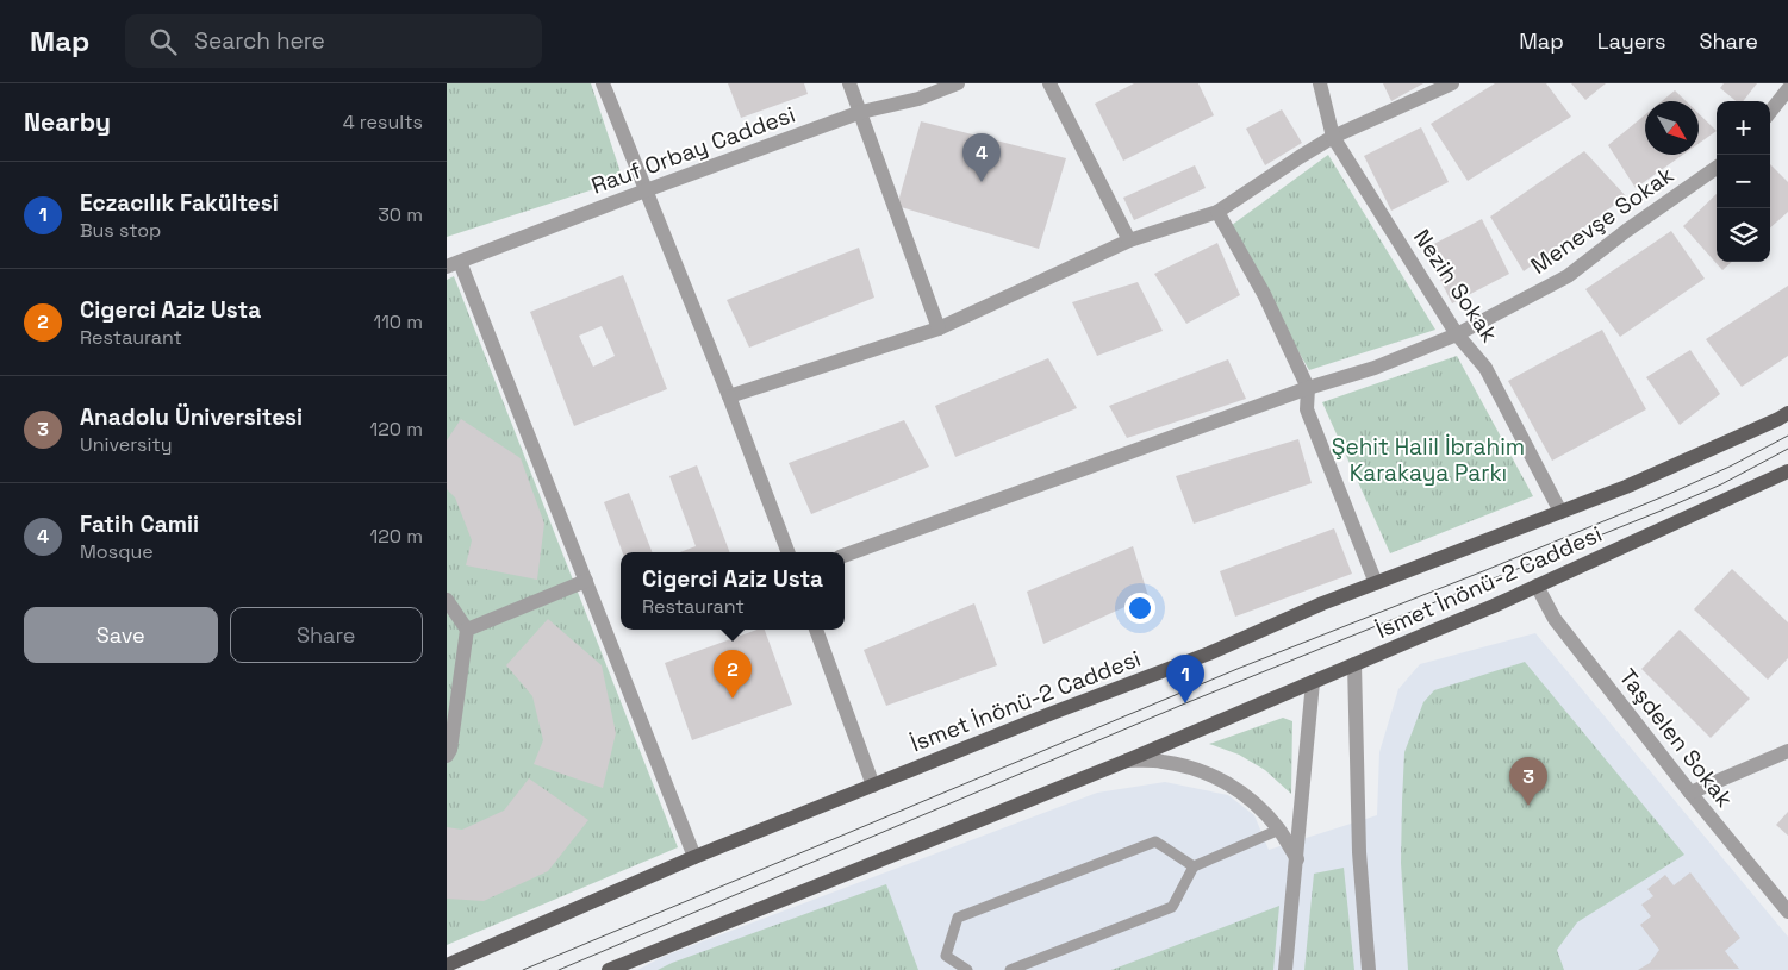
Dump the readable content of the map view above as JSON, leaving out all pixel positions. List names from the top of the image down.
{
  "streets": {
    "main road": ["İsmet İnönü-2 Caddesi"],
    "street": [
      "Rauf Orbay Caddesi",
      "Menevşe Sokak",
      "Nezih Sokak",
      "Taşdelen Sokak"
    ]
  },
  "crossings": [
    ["Menevşe Sokak", "Nezih Sokak"],
    ["Nezih Sokak", "İsmet İnönü-2 Caddesi"],
    ["İsmet İnönü-2 Caddesi", "Taşdelen Sokak"]
  ],
  "parks": ["Şehit Halil İbrahim Karakaya Parkı"],
  "north": "bottom right",
  "page": {
    "header": "Map",
    "search": "Search here",
    "nav": ["Map", "Layers", "Share"],
    "heading": ["Nearby", "4 results"],
    "map_buttons": ["+", "−"],
    "pins": [
      "4",
      "2",
      "1",
      "3"
    ],
    "list": [
      {
        "mark": "1",
        "name": "Eczacılık Fakültesi",
        "note": "Bus stop",
        "value": "30 m"
      },
      {
        "mark": "2",
        "name": "Cigerci Aziz Usta",
        "note": "Restaurant",
        "value": "110 m"
      },
      {
        "mark": "3",
        "name": "Anadolu Üniversitesi",
        "note": "University",
        "value": "120 m"
      },
      {
        "mark": "4",
        "name": "Fatih Camii",
        "note": "Mosque",
        "value": "120 m"
      }
    ],
    "popup": ["Cigerci Aziz Usta", "Restaurant"],
    "buttons": ["Save", "Share"]
  }
}
